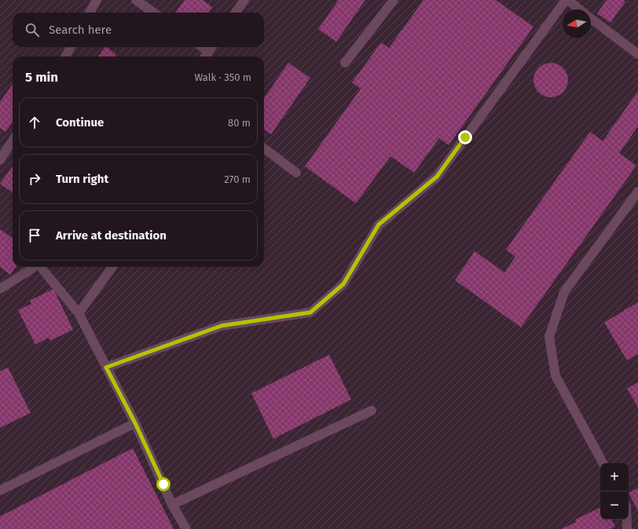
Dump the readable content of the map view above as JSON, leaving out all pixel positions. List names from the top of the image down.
{
  "north": "left",
  "page": {
    "search": "Search here",
    "heading": ["5 min", "Walk · 350 m"],
    "list": [
      ["Continue", "80 m"],
      ["Turn right", "270 m"],
      "Arrive at destination"
    ],
    "map_buttons": ["+", "−"]
  }
}
